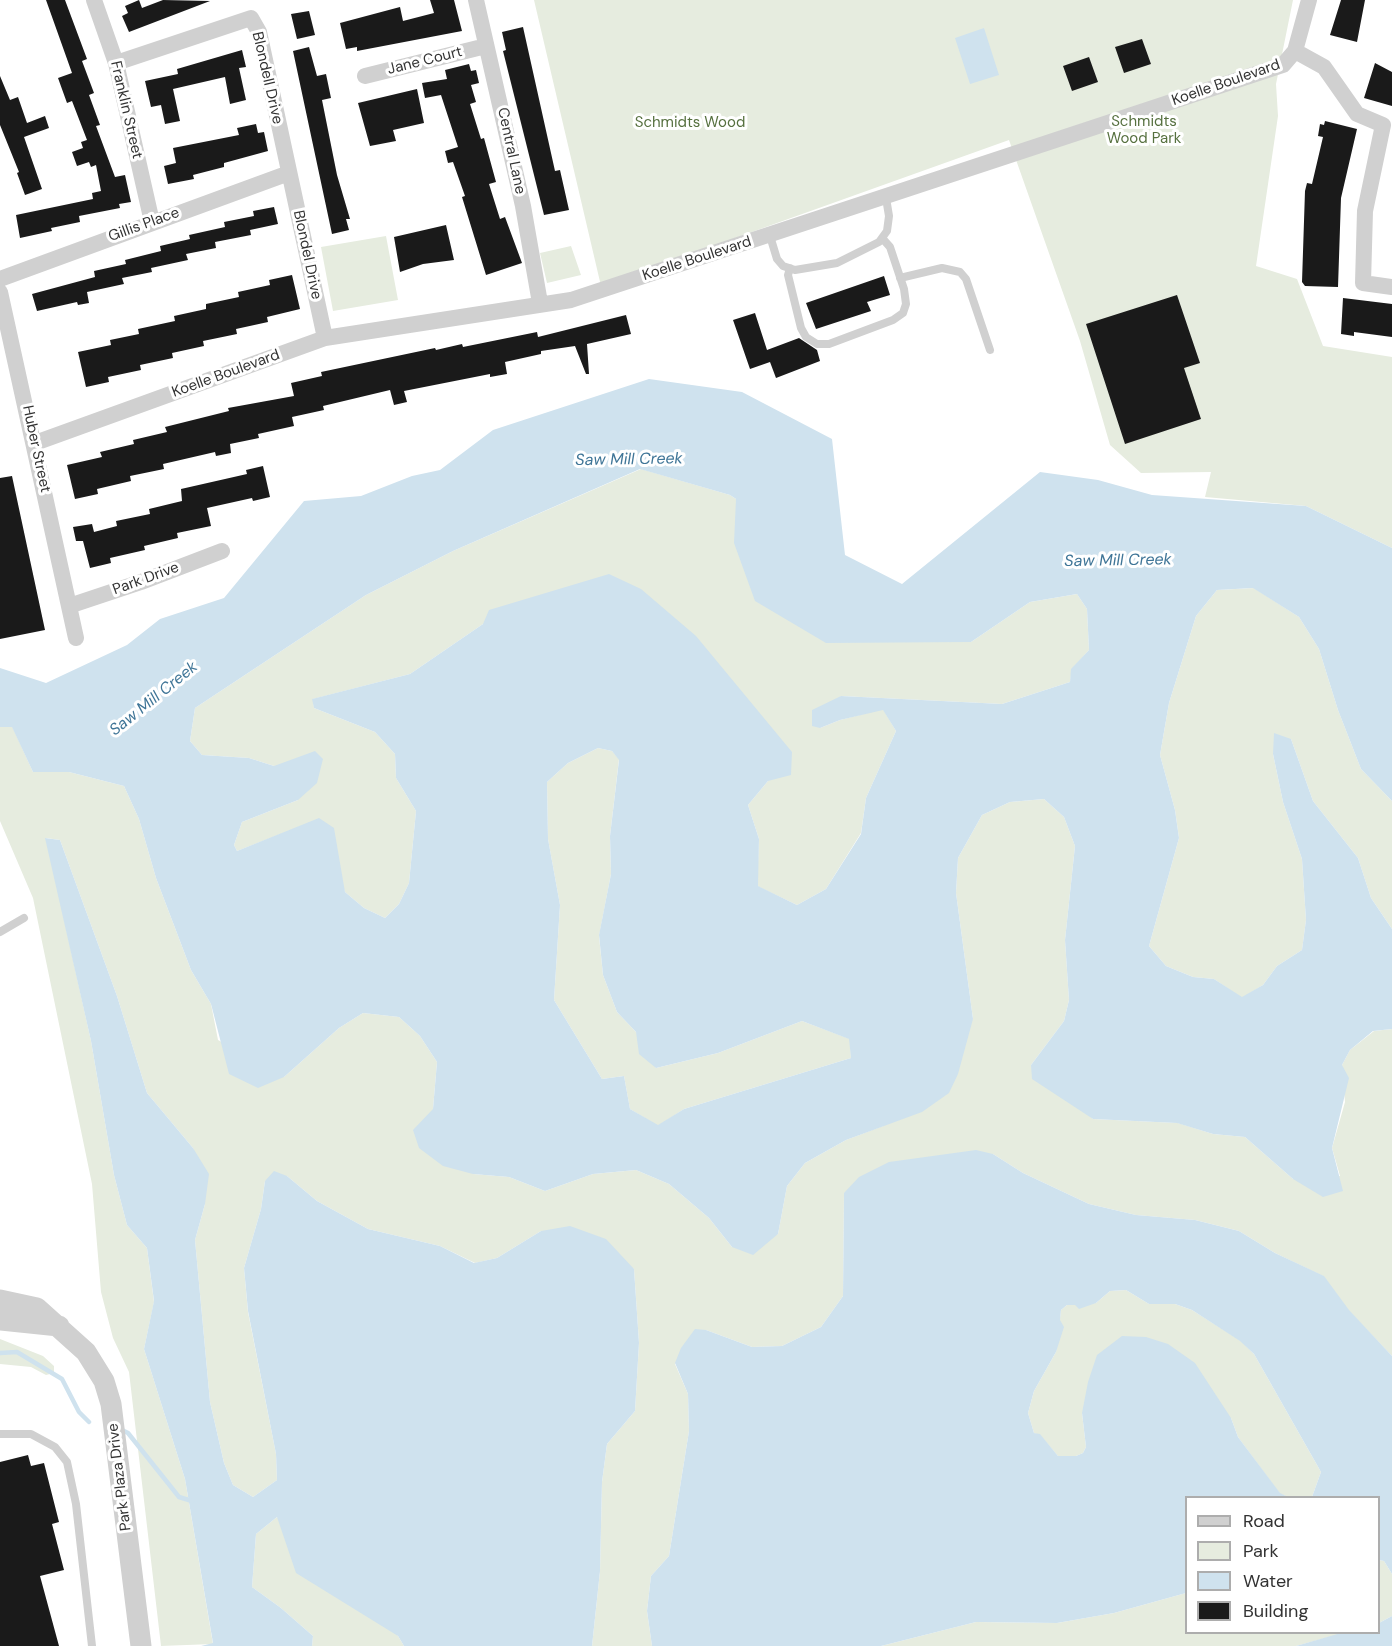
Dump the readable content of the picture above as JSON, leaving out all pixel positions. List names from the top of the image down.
{
  "streets": {
    "street": [
      "Jane Court",
      "Blondell Drive",
      "Koelle Boulevard",
      "Franklin Street",
      "Central Lane",
      "Gillis Place",
      "Blondel Drive",
      "Huber Street",
      "Park Drive",
      "Park Plaza Drive"
    ]
  },
  "crossings": [
    ["Jane Court", "Central Lane"],
    ["Blondell Drive", "Franklin Street"],
    ["Blondell Drive", "Gillis Place"],
    ["Blondell Drive", "Blondel Drive"],
    ["Koelle Boulevard", "Central Lane"],
    ["Koelle Boulevard", "Blondel Drive"],
    ["Koelle Boulevard", "Huber Street"],
    ["Franklin Street", "Gillis Place"],
    ["Gillis Place", "Blondel Drive"],
    ["Huber Street", "Park Drive"]
  ],
  "water": ["Saw Mill Creek"],
  "parks": ["Schmidts Wood Park", "Schmidts Wood"],
  "legend": [
    "Road",
    "Park",
    "Water",
    "Building"
  ]
}
